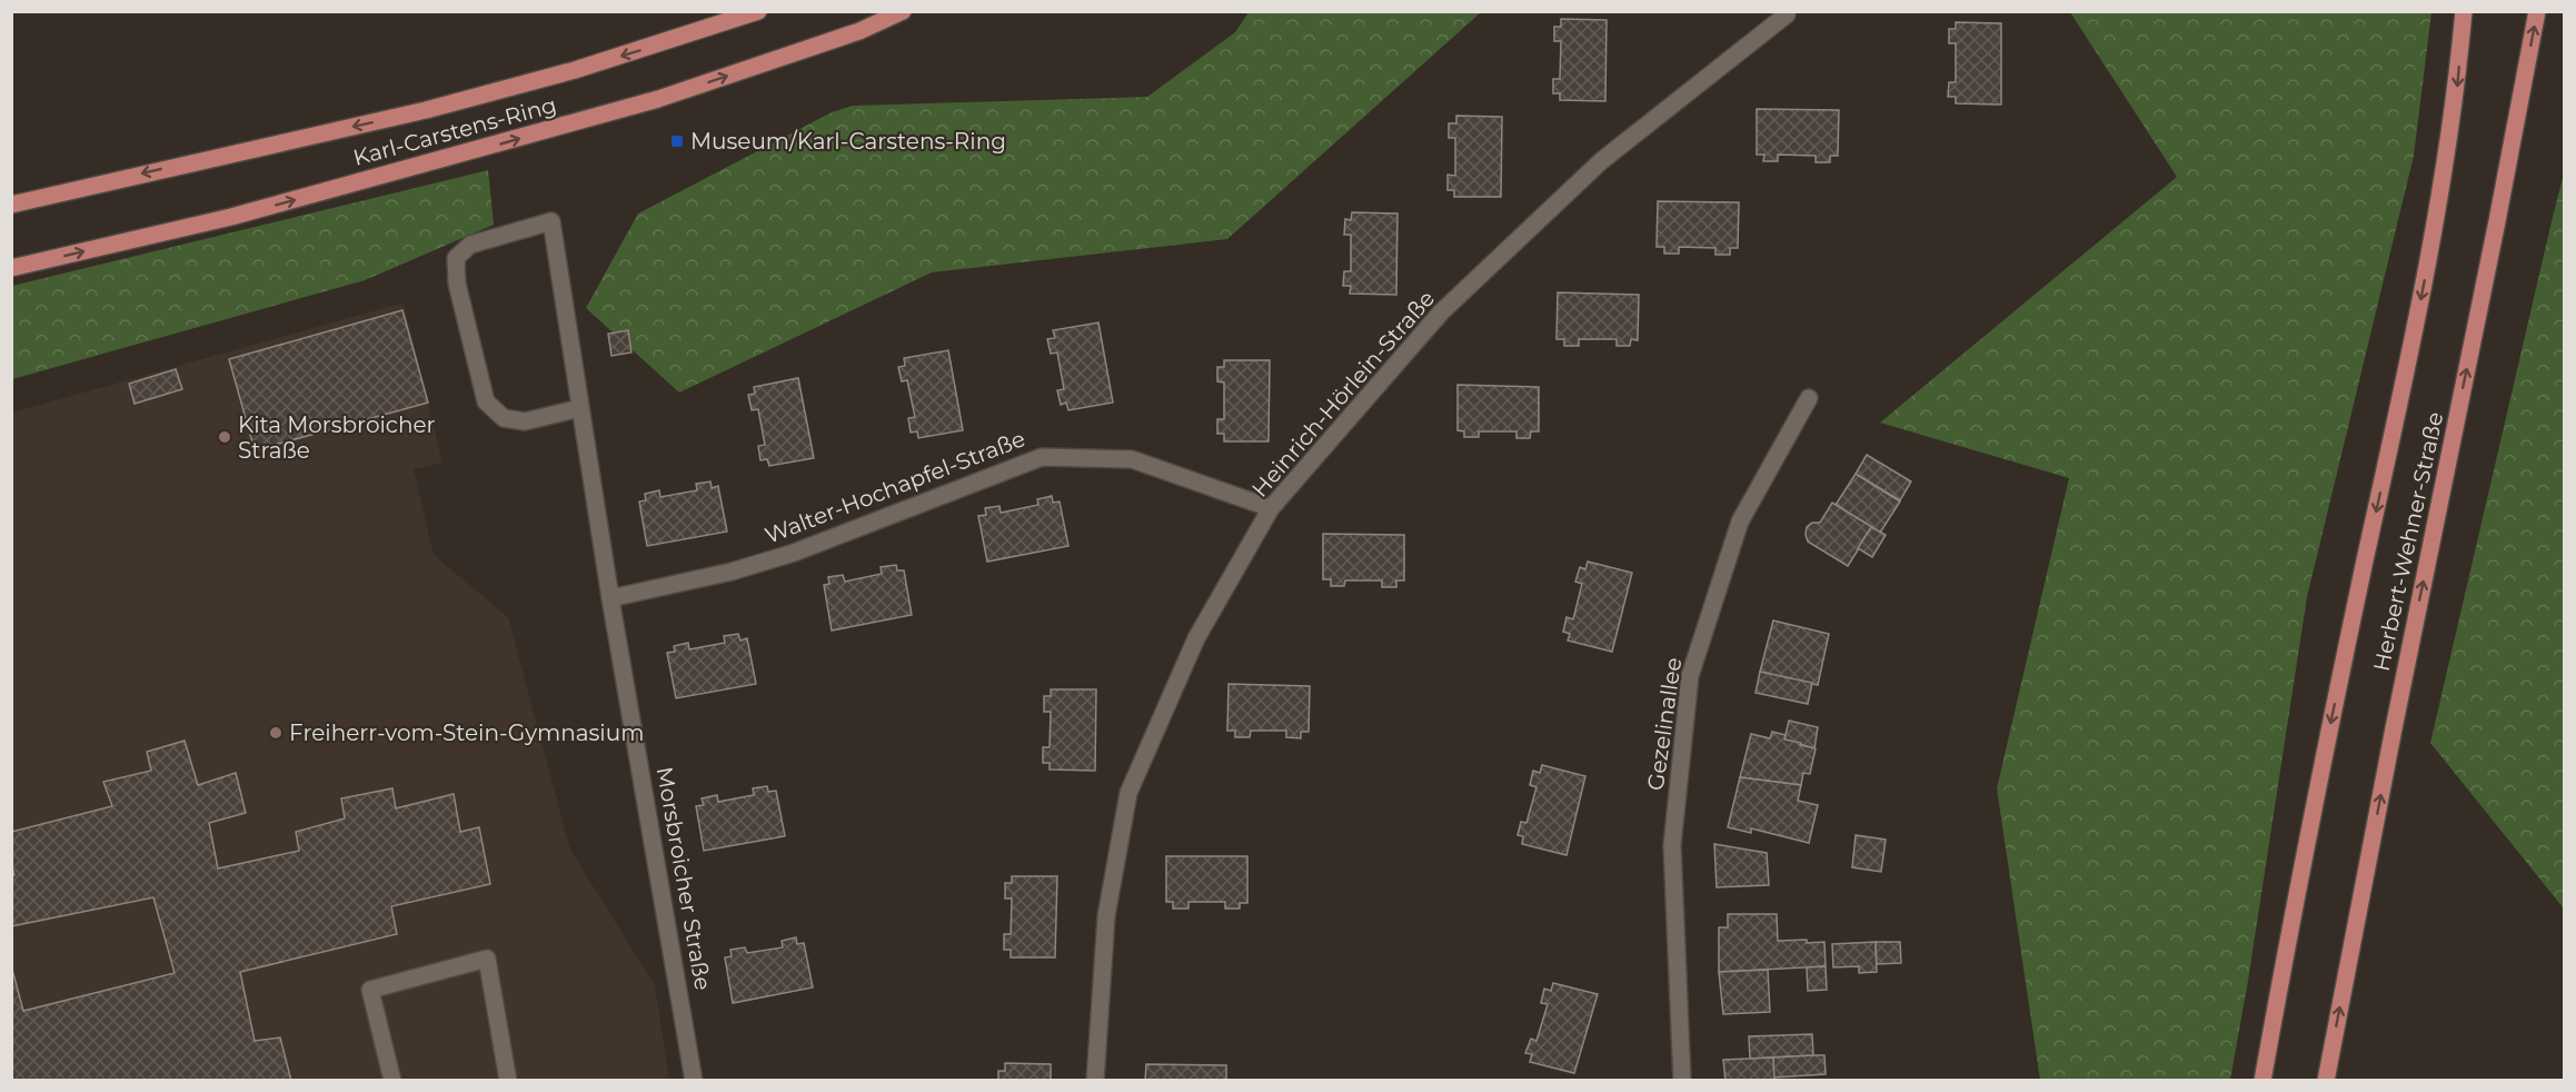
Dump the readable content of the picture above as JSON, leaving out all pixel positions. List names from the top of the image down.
{
  "streets": {
    "main road": ["Karl-Carstens-Ring", "Herbert-Wehner-Straße"],
    "street": [
      "Heinrich-Hörlein-Straße",
      "Walter-Hochapfel-Straße",
      "Gezelinallee",
      "Morsbroicher Straße"
    ]
  },
  "crossings": [
    ["Heinrich-Hörlein-Straße", "Walter-Hochapfel-Straße"],
    ["Walter-Hochapfel-Straße", "Morsbroicher Straße"]
  ],
  "places": {
    "transit": ["Museum/Karl-Carstens-Ring"],
    "other": ["Kita Morsbroicher Straße", "Freiherr-vom-Stein-Gymnasium"]
  }
}
